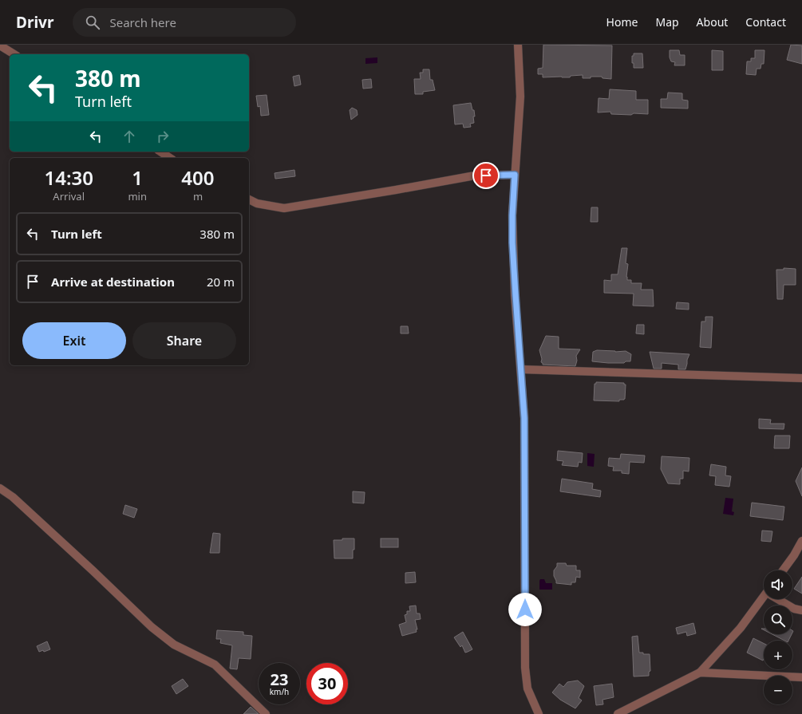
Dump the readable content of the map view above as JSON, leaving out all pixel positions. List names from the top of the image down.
{
  "page": {
    "header": "Drivr",
    "search": "Search here",
    "nav": [
      "Home",
      "Map",
      "About",
      "Contact"
    ],
    "turn": ["380 m", "Turn left"],
    "eta": [
      "14:30",
      "Arrival",
      "1",
      "min",
      "400",
      "m"
    ],
    "list": [
      {
        "name": "Turn left",
        "value": "380 m"
      },
      {
        "name": "Arrive at destination",
        "value": "20 m"
      }
    ],
    "buttons": ["Exit", "Share"],
    "map_buttons": ["+", "−"],
    "speed": "23 km/h",
    "limit": "30"
  }
}
